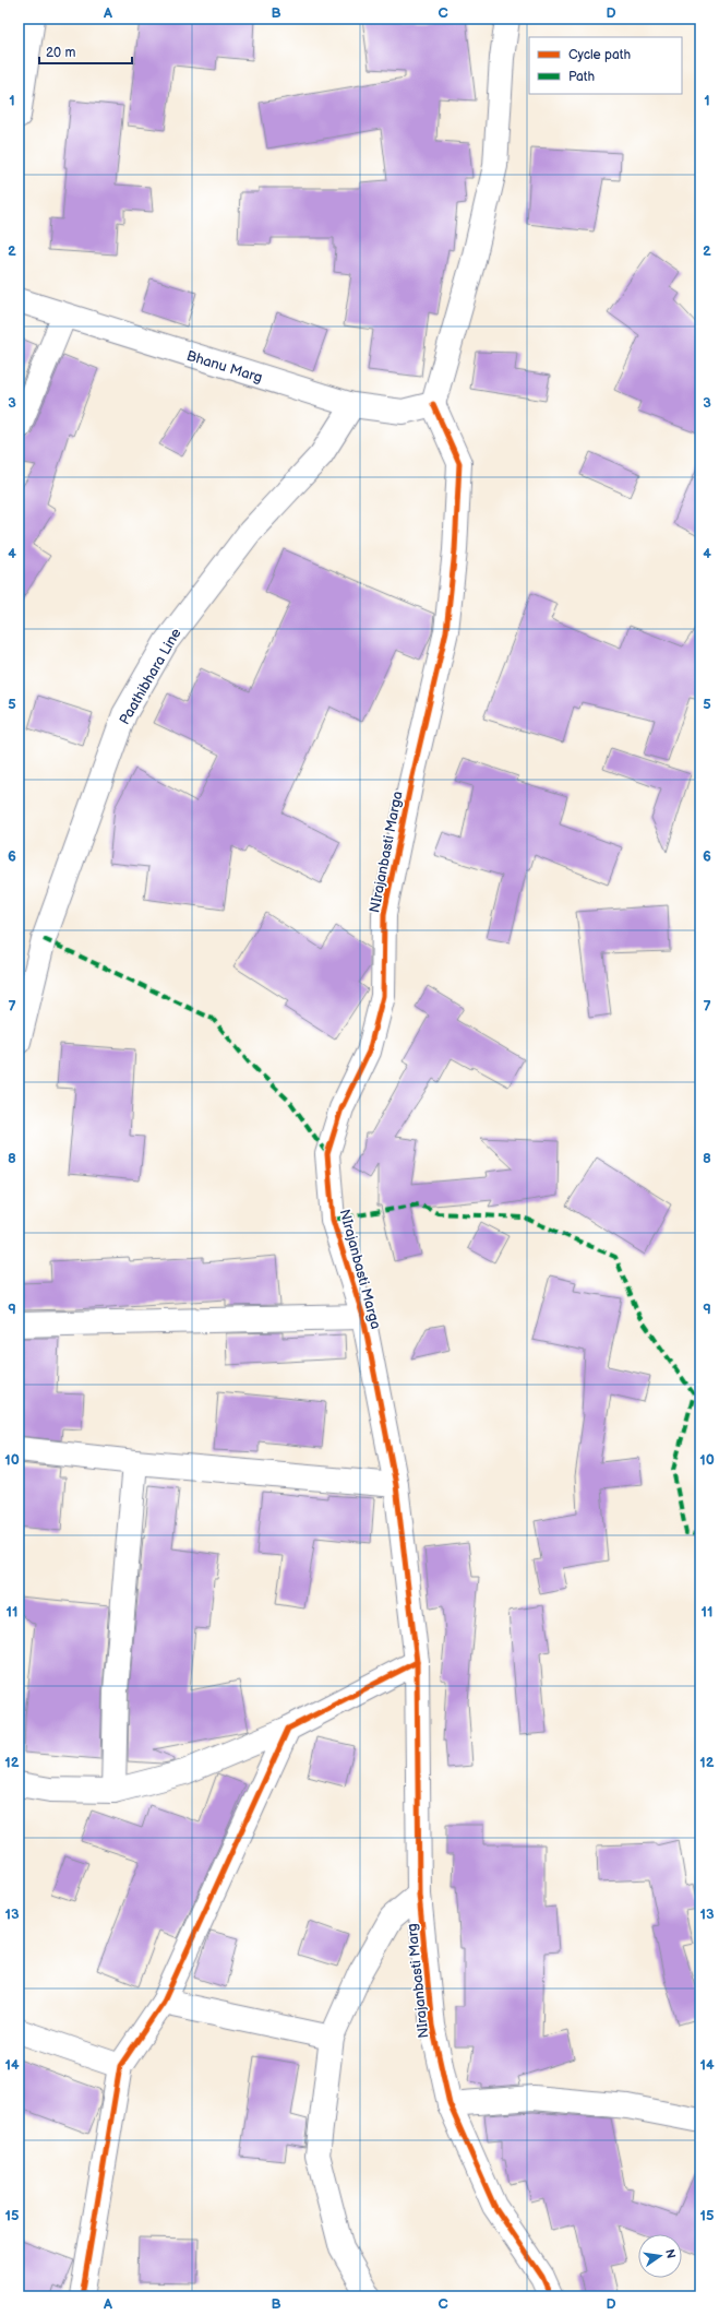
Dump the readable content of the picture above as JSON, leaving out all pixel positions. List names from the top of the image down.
{
  "streets": {
    "street": [
      "Bhanu Marg",
      "Paathibhara Line",
      "NIrajanbasti Marga",
      "NIrajanbasti Marg"
    ]
  },
  "crossings": [
    ["Bhanu Marg", "Paathibhara Line"],
    ["Bhanu Marg", "NIrajanbasti Marga"],
    ["NIrajanbasti Marga", "NIrajanbasti Marg"]
  ],
  "legend": ["Cycle path", "Path"],
  "scale_bar": "20 m",
  "north": "right",
  "grid": {
    "columns": [
      "A",
      "B",
      "C",
      "D"
    ],
    "rows": [
      "1",
      "2",
      "3",
      "4",
      "5",
      "6",
      "7",
      "8",
      "9",
      "10",
      "11",
      "12",
      "13",
      "14",
      "15"
    ]
  }
}
